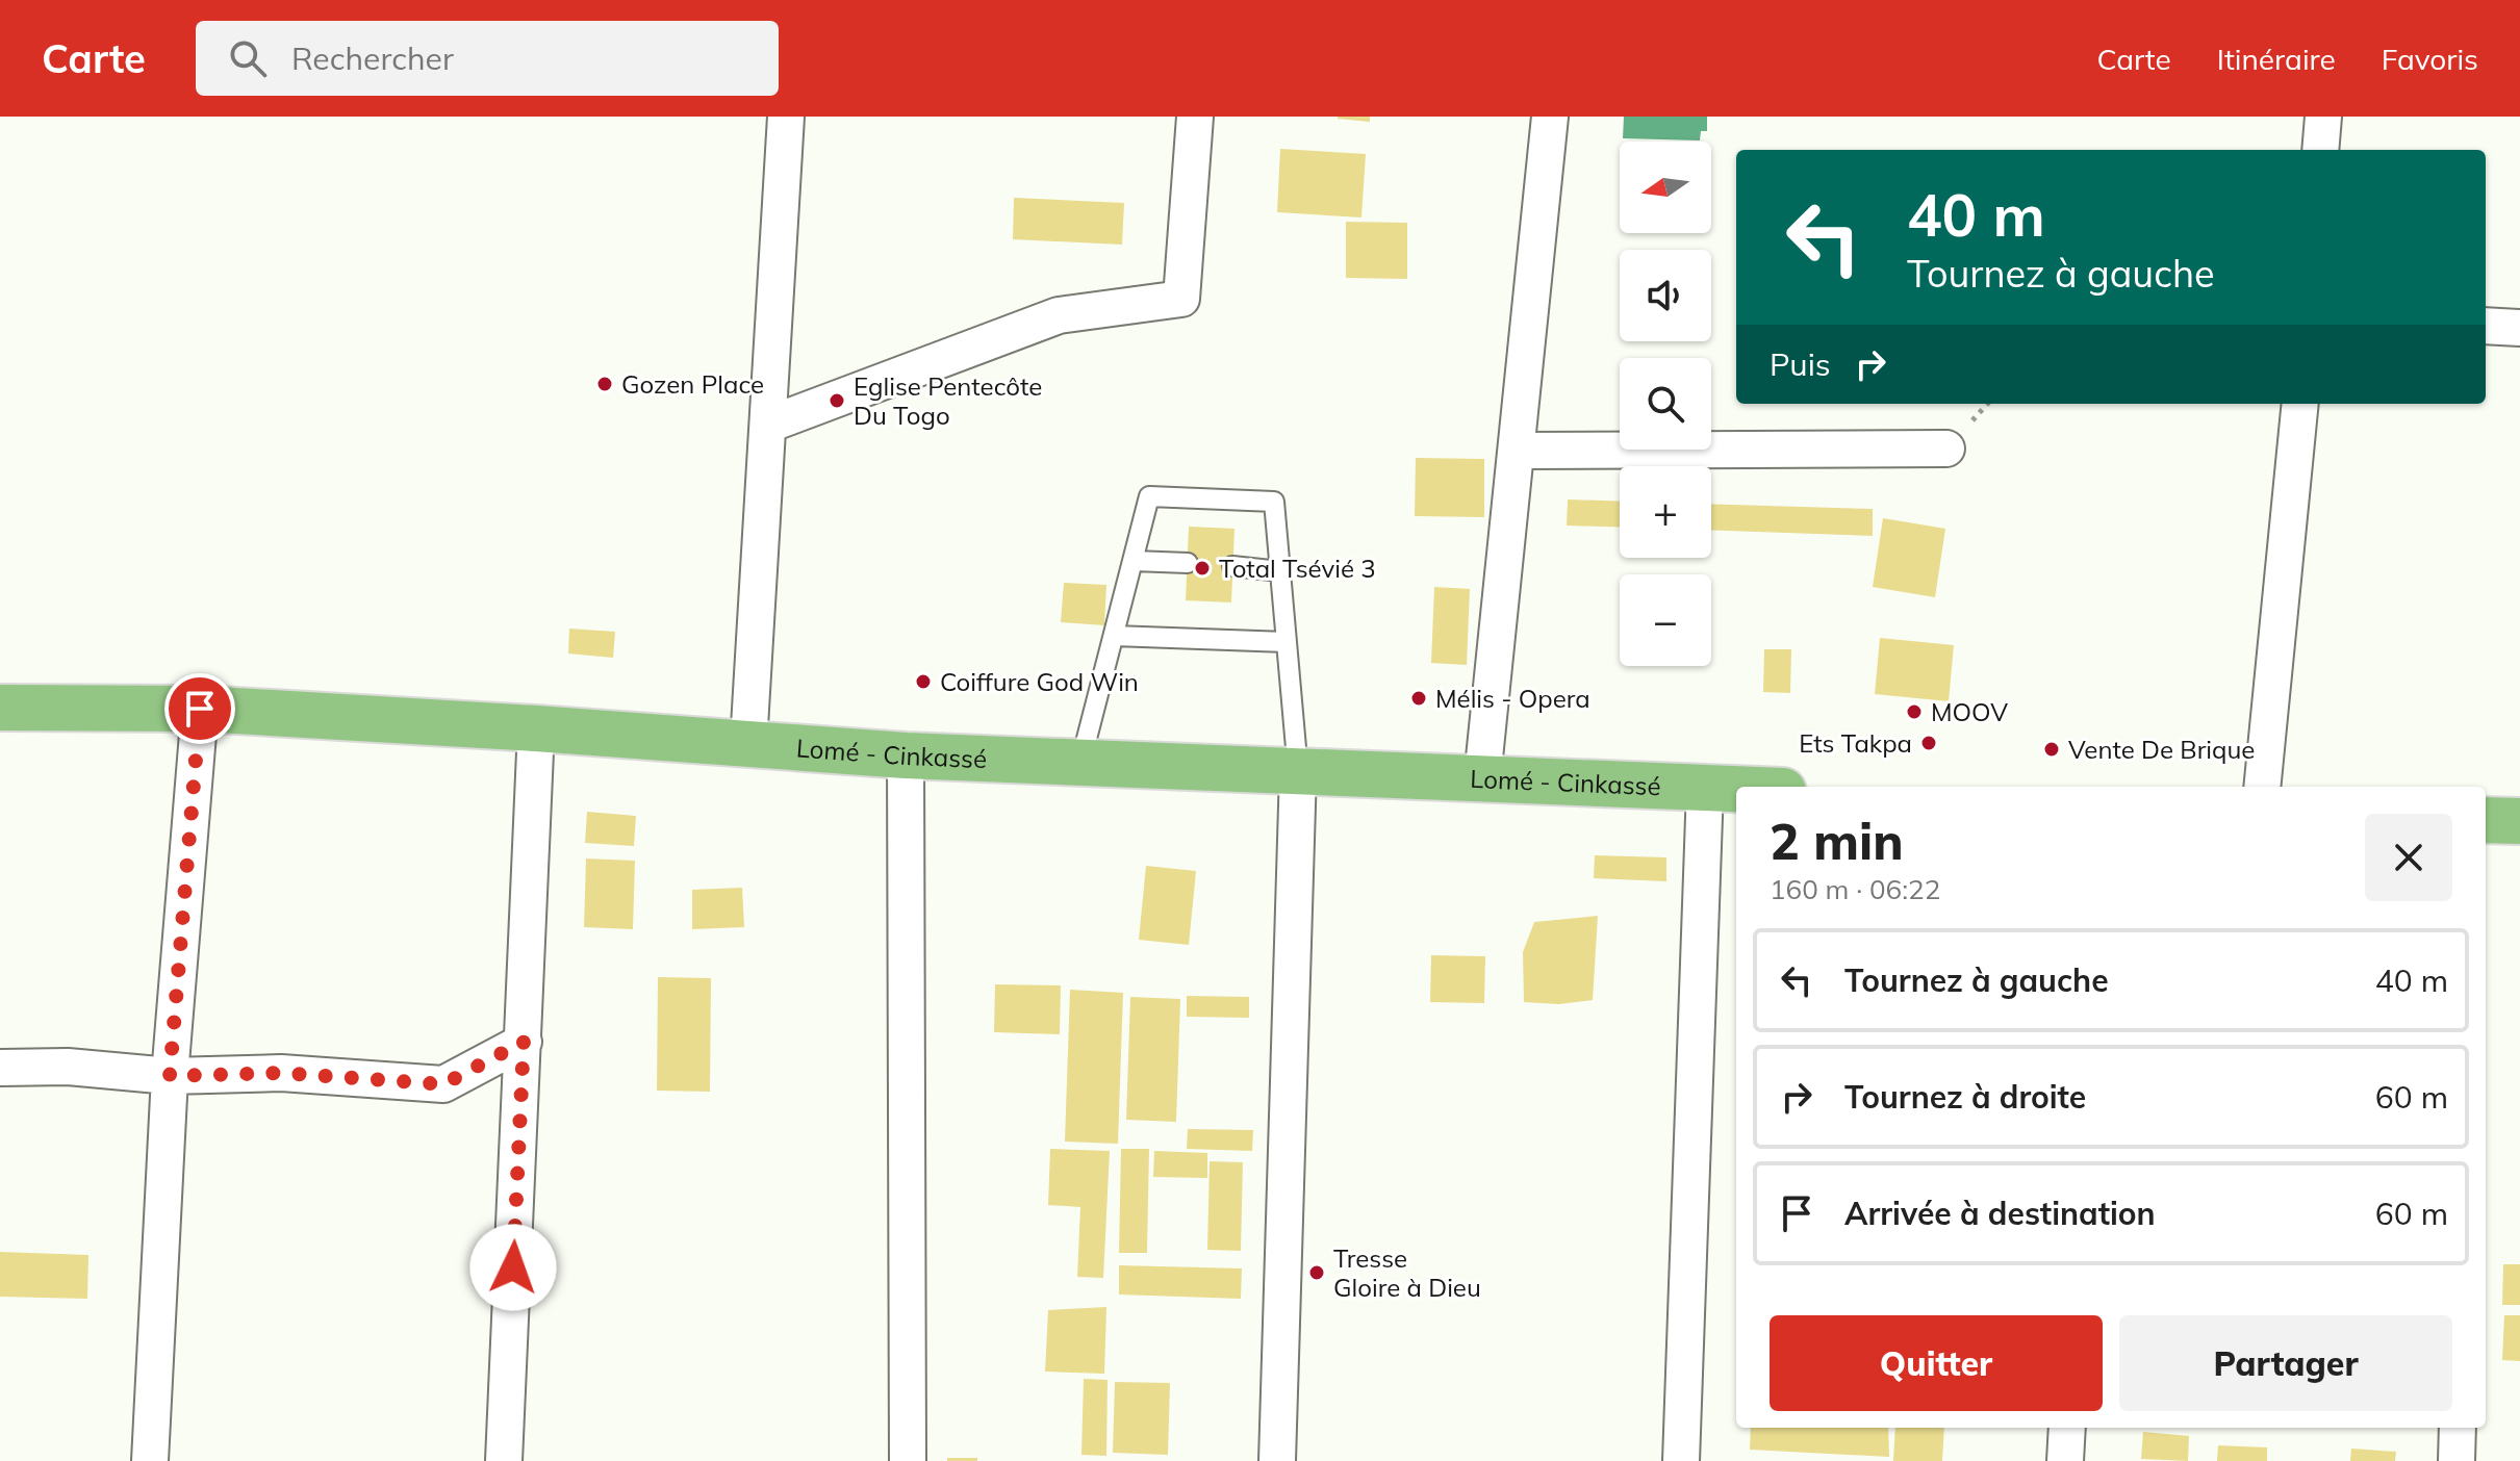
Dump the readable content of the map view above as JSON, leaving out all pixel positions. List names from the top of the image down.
{
  "streets": {
    "highway": ["Lomé - Cinkassé"]
  },
  "places": [
    "Gozen Place",
    "Eglise Pentecôte Du Togo",
    "Total Tsévié 3",
    "Coiffure God Win",
    "Mélis - Opera",
    "MOOV",
    "Ets Takpa",
    "Vente De Brique",
    "Tresse Gloire à Dieu"
  ],
  "north": "left",
  "page": {
    "header": "Carte",
    "search": "Rechercher",
    "nav": ["Carte", "Itinéraire", "Favoris"],
    "map_buttons": ["+", "−"],
    "turn": ["40 m", "Tournez à gauche"],
    "then": "Puis",
    "heading": ["2 min", "160 m · 06:22"],
    "list": [
      {
        "name": "Tournez à gauche",
        "value": "40 m"
      },
      {
        "name": "Tournez à droite",
        "value": "60 m"
      },
      {
        "name": "Arrivée à destination",
        "value": "60 m"
      }
    ],
    "buttons": ["Quitter", "Partager"]
  }
}
